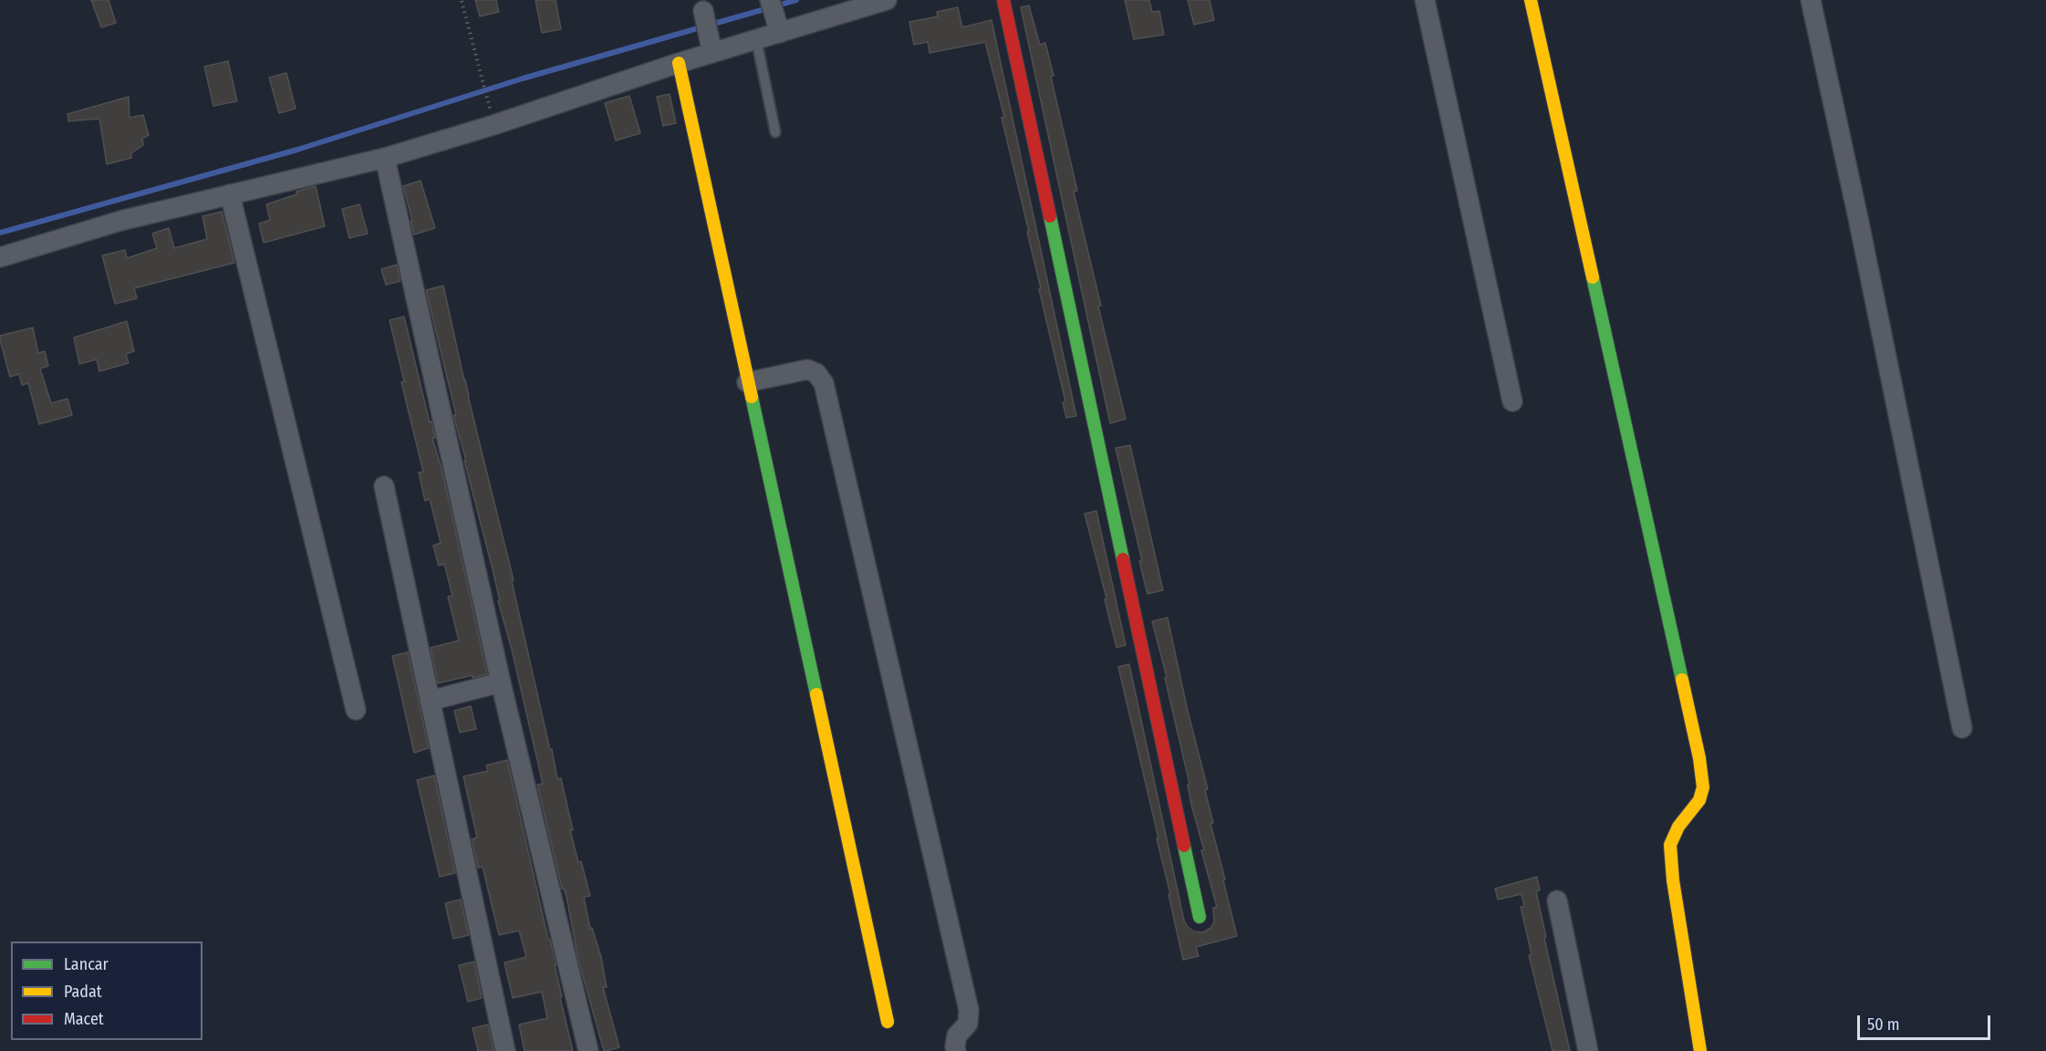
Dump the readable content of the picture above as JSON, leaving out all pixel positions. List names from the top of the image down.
{
  "legend": ["Lancar", "Padat", "Macet"],
  "scale_bar": "50 m"
}
